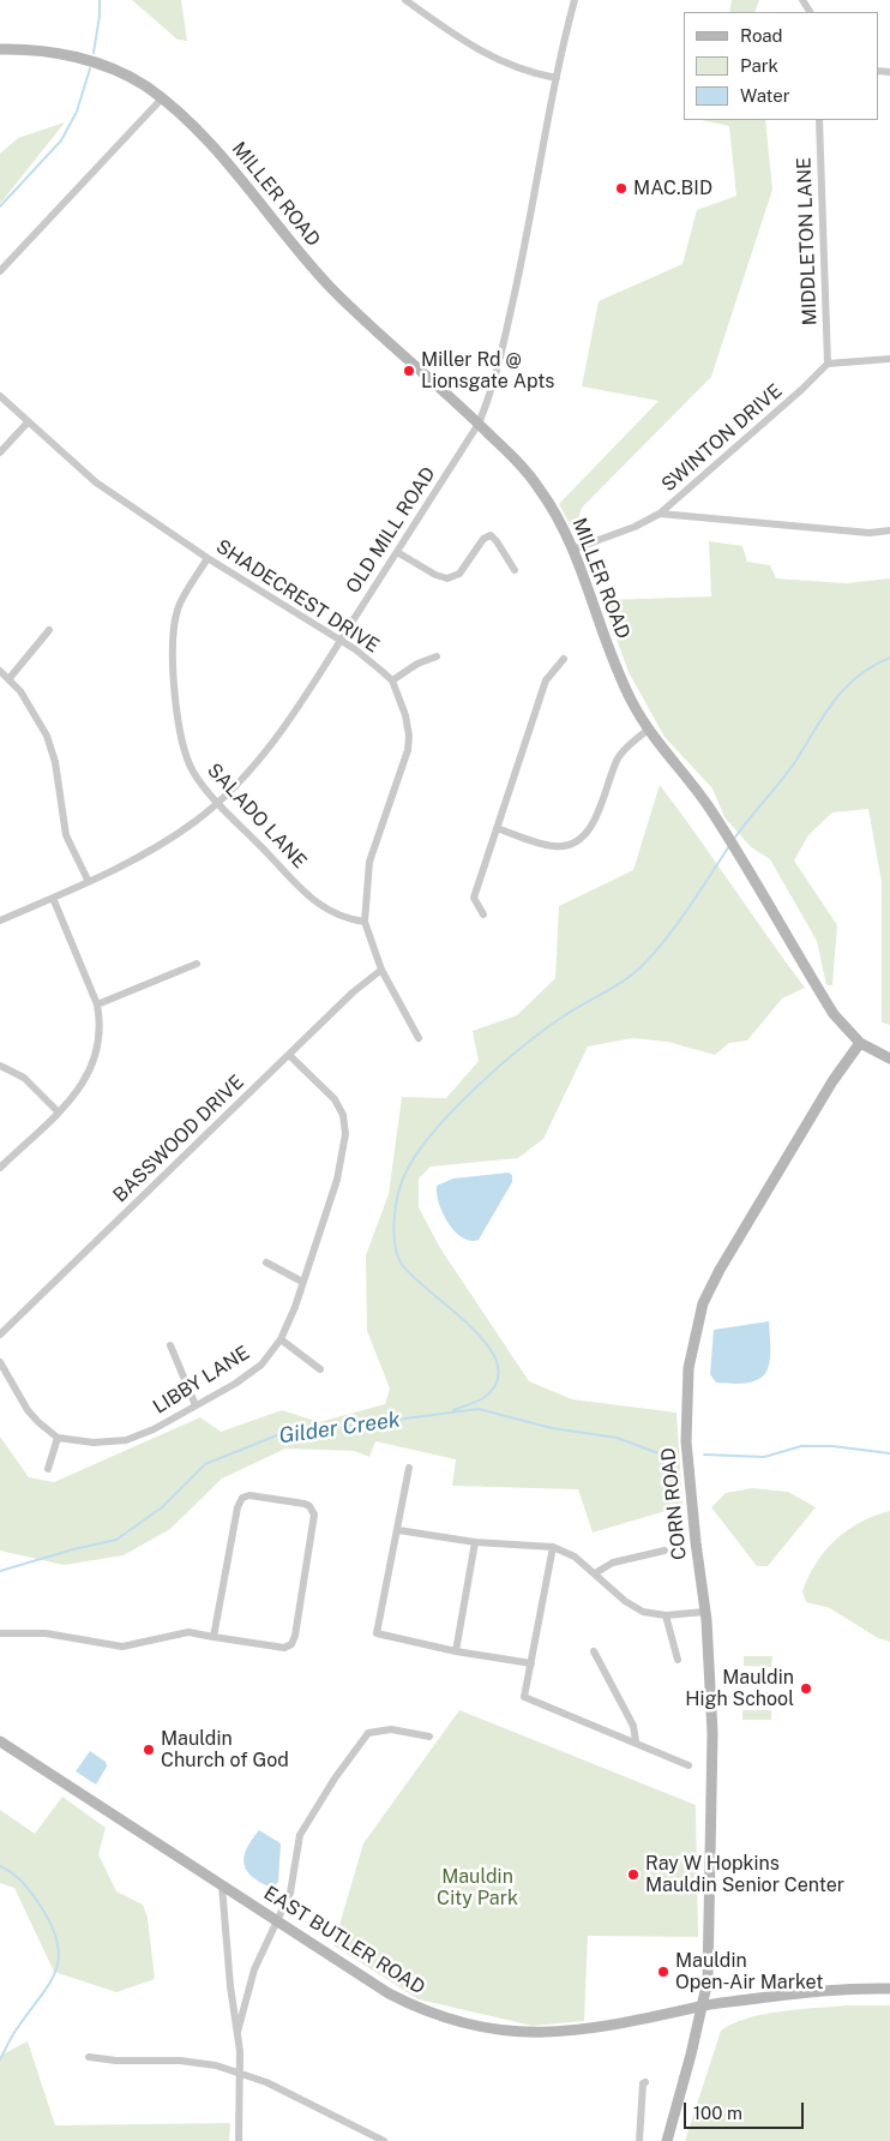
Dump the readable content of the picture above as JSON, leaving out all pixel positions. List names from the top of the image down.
{
  "streets": {
    "street": [
      "MILLER ROAD",
      "MIDDLETON LANE",
      "SWINTON DRIVE",
      "OLD MILL ROAD",
      "SHADECREST DRIVE",
      "SALADO LANE",
      "BASSWOOD DRIVE",
      "LIBBY LANE",
      "CORN ROAD",
      "EAST BUTLER ROAD"
    ]
  },
  "crossings": [
    ["MILLER ROAD", "SWINTON DRIVE"],
    ["MILLER ROAD", "OLD MILL ROAD"],
    ["MILLER ROAD", "CORN ROAD"],
    ["MIDDLETON LANE", "SWINTON DRIVE"],
    ["OLD MILL ROAD", "SHADECREST DRIVE"],
    ["OLD MILL ROAD", "SALADO LANE"],
    ["SHADECREST DRIVE", "SALADO LANE"],
    ["SHADECREST DRIVE", "BASSWOOD DRIVE"],
    ["BASSWOOD DRIVE", "LIBBY LANE"],
    ["CORN ROAD", "EAST BUTLER ROAD"]
  ],
  "water": ["Gilder Creek"],
  "parks": ["Mauldin City Park"],
  "places": [
    "MAC.BID",
    "Miller Rd @ Lionsgate Apts",
    "Mauldin High School",
    "Mauldin Church of God",
    "Ray W Hopkins Mauldin Senior Center",
    "Mauldin Open-Air Market"
  ],
  "legend": ["Road", "Park", "Water"],
  "scale_bar": "100 m"
}
